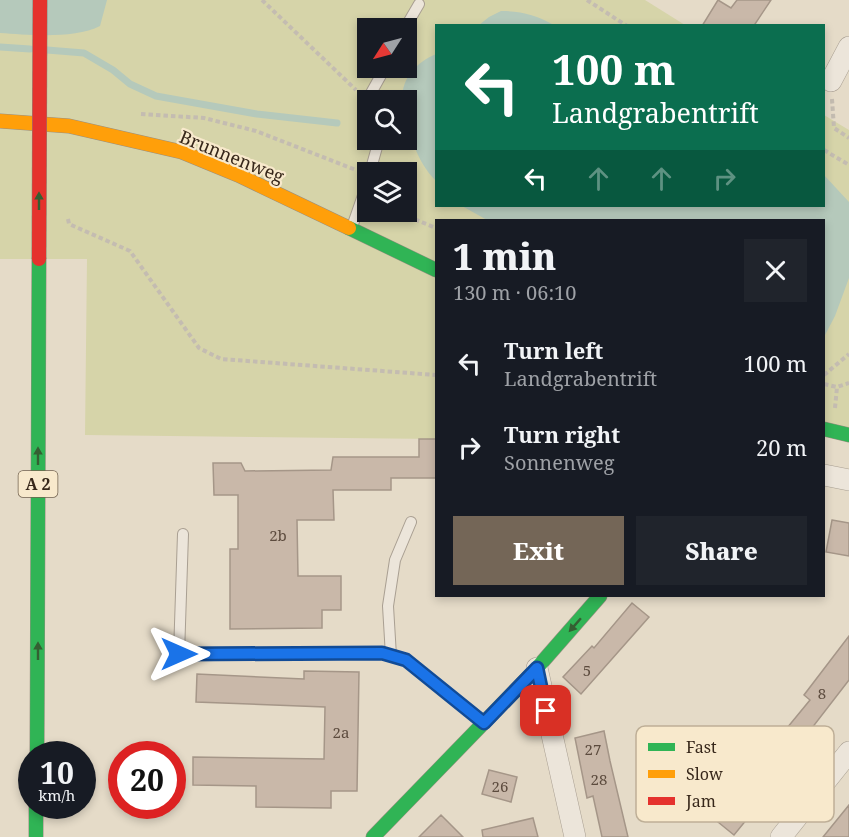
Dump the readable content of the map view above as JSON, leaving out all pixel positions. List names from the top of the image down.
{
  "streets": {
    "main road": ["Brunnenweg", "A 2"]
  },
  "house_numbers": [
    "2b",
    "5",
    "8",
    "2a",
    "27",
    "28",
    "26"
  ],
  "legend": ["Fast", "Slow", "Jam"],
  "north": "bottom left",
  "page": {
    "turn": ["100 m", "Landgrabentrift"],
    "heading": ["1 min", "130 m · 06:10"],
    "list": [
      {
        "name": "Turn left",
        "note": "Landgrabentrift",
        "value": "100 m"
      },
      {
        "name": "Turn right",
        "note": "Sonnenweg",
        "value": "20 m"
      }
    ],
    "buttons": ["Exit", "Share"],
    "speed": "10 km/h",
    "limit": "20"
  }
}
